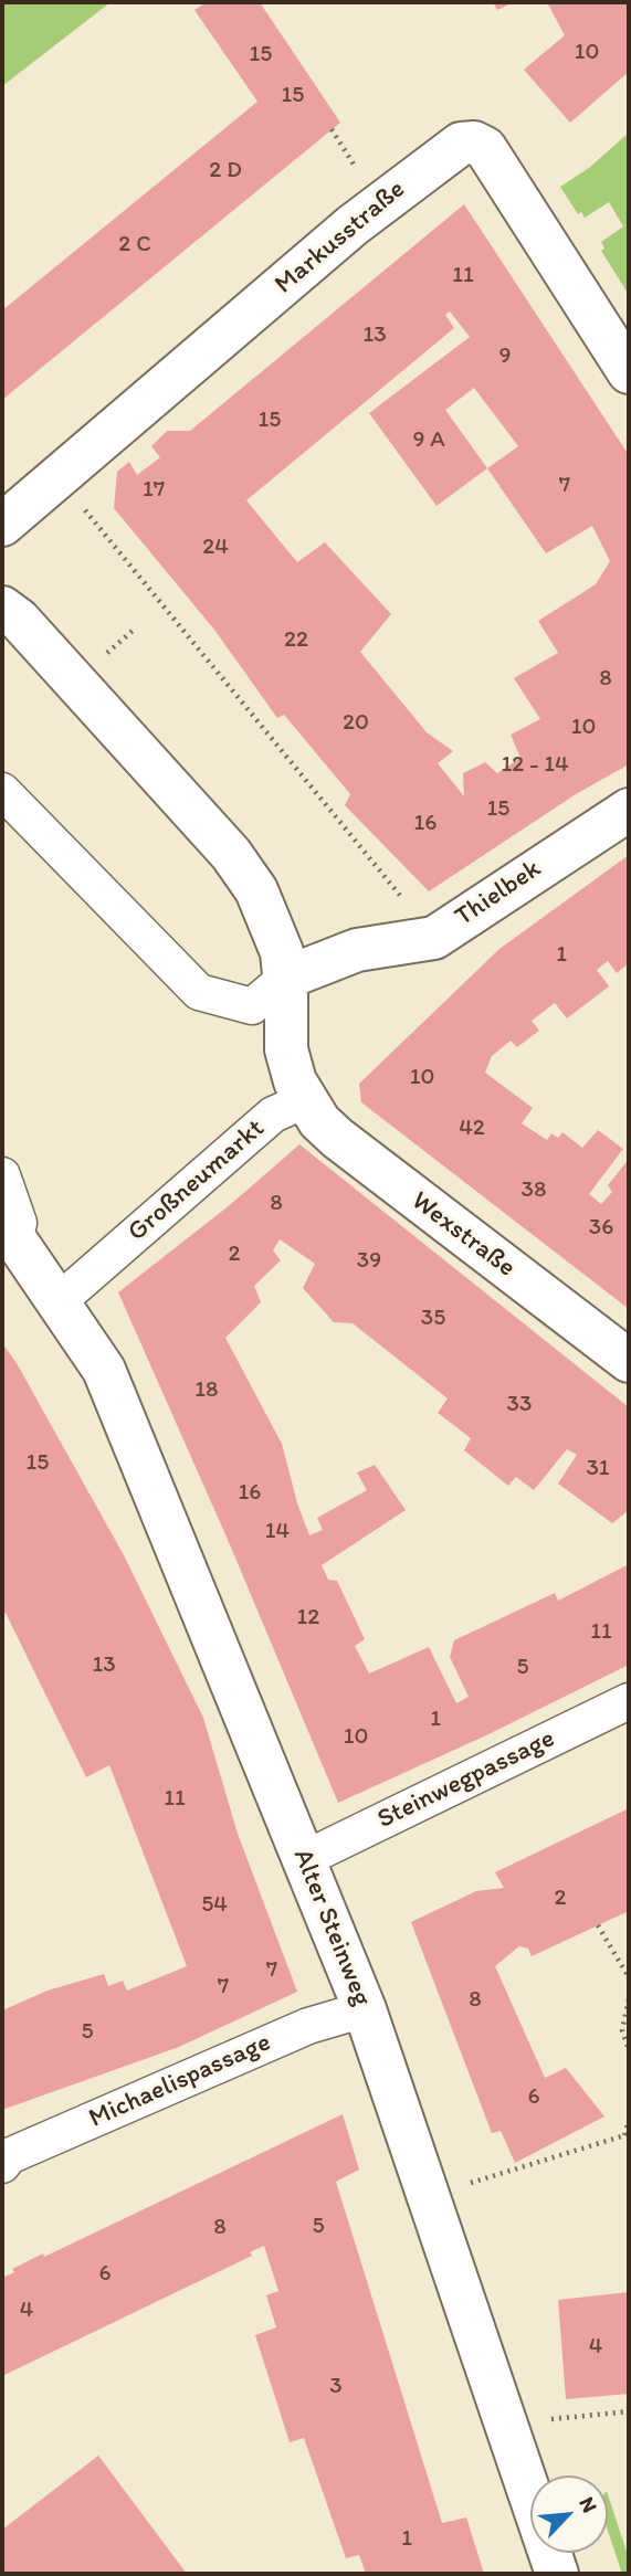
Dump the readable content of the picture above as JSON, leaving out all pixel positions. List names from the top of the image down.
{
  "streets": {
    "street": [
      "Markusstraße",
      "Thielbek",
      "Großneumarkt",
      "Wexstraße",
      "Steinwegpassage",
      "Alter Steinweg",
      "Michaelispassage"
    ]
  },
  "crossings": [
    ["Großneumarkt", "Wexstraße"],
    ["Großneumarkt", "Alter Steinweg"],
    ["Steinwegpassage", "Alter Steinweg"],
    ["Alter Steinweg", "Michaelispassage"]
  ],
  "house_numbers": [
    "10",
    "15",
    "15",
    "2 D",
    "2 C",
    "11",
    "13",
    "9",
    "15",
    "9 A",
    "7",
    "17",
    "24",
    "22",
    "8",
    "20",
    "10",
    "12 - 14",
    "15",
    "16",
    "1",
    "10",
    "42",
    "38",
    "8",
    "36",
    "2",
    "39",
    "35",
    "18",
    "33",
    "15",
    "31",
    "16",
    "14",
    "12",
    "11",
    "13",
    "5",
    "1",
    "10",
    "11",
    "2",
    "54",
    "7",
    "7",
    "8",
    "5",
    "6",
    "5",
    "8",
    "6",
    "4",
    "4",
    "3",
    "1"
  ],
  "north": "top right"
}
